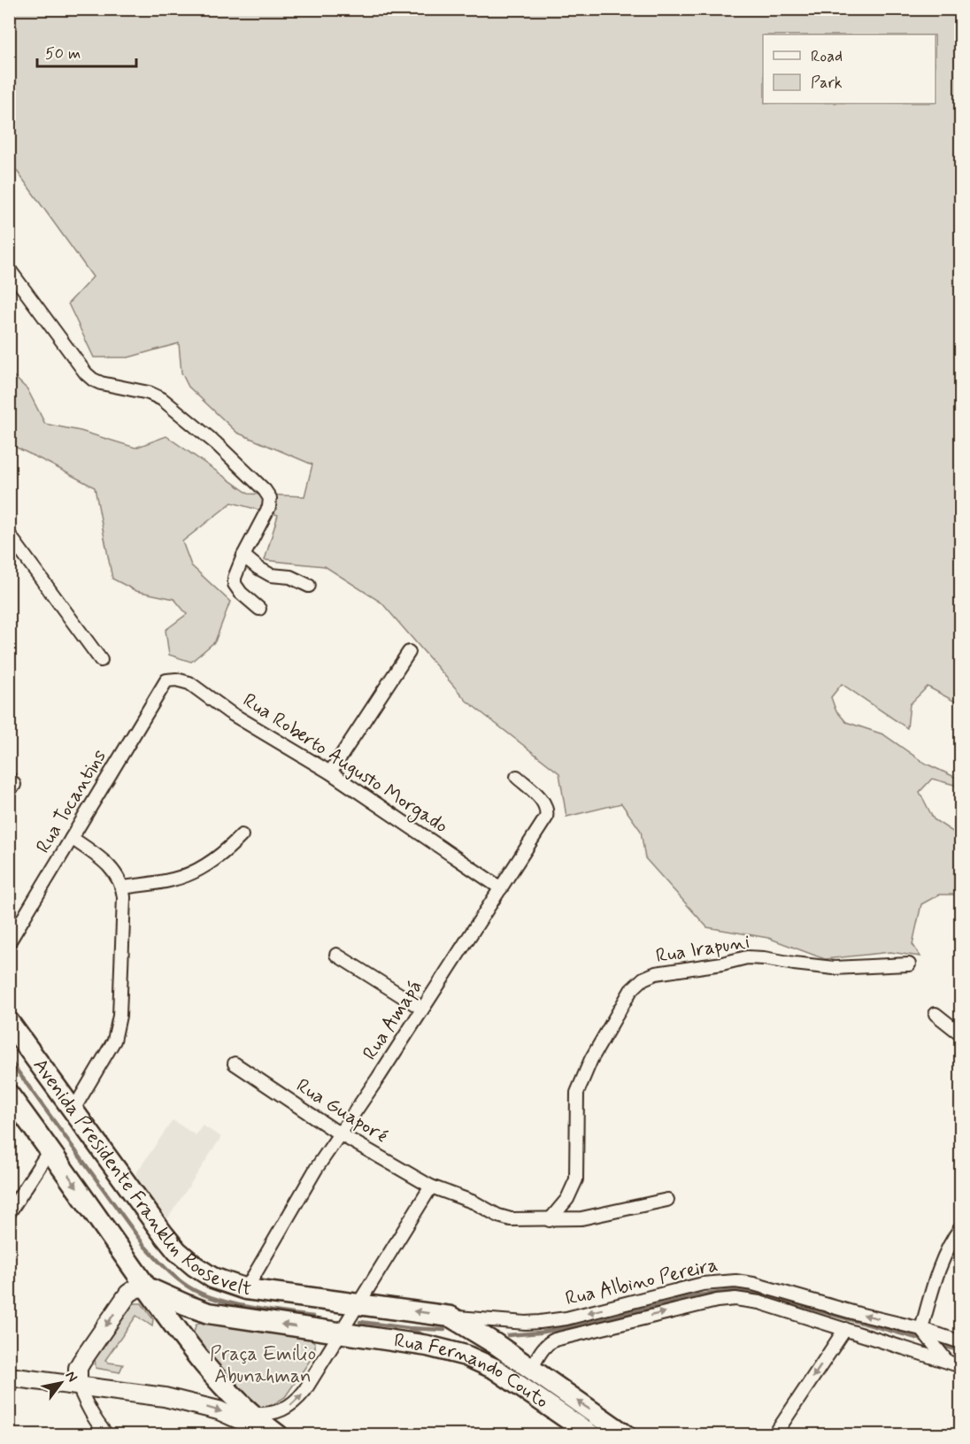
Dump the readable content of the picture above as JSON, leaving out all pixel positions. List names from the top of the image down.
{
  "streets": {
    "main road": ["Avenida Presidente Franklin Roosevelt", "Rua Fernando Couto"],
    "street": [
      "Rua Roberto Augusto Morgado",
      "Rua Tocantins",
      "Rua Irapuni",
      "Rua Amapá",
      "Rua Guaporé",
      "Rua Albino Pereira"
    ]
  },
  "crossings": [
    ["Rua Roberto Augusto Morgado", "Rua Tocantins"],
    ["Rua Roberto Augusto Morgado", "Rua Amapá"],
    ["Rua Irapuni", "Rua Guaporé"],
    ["Rua Amapá", "Rua Guaporé"],
    ["Rua Amapá", "Avenida Presidente Franklin Roosevelt"],
    ["Avenida Presidente Franklin Roosevelt", "Rua Fernando Couto"],
    ["Rua Albino Pereira", "Rua Fernando Couto"]
  ],
  "parks": ["Praça Emilio Abunahman"],
  "legend": ["Road", "Park"],
  "scale_bar": "50 m",
  "north": "top right"
}
